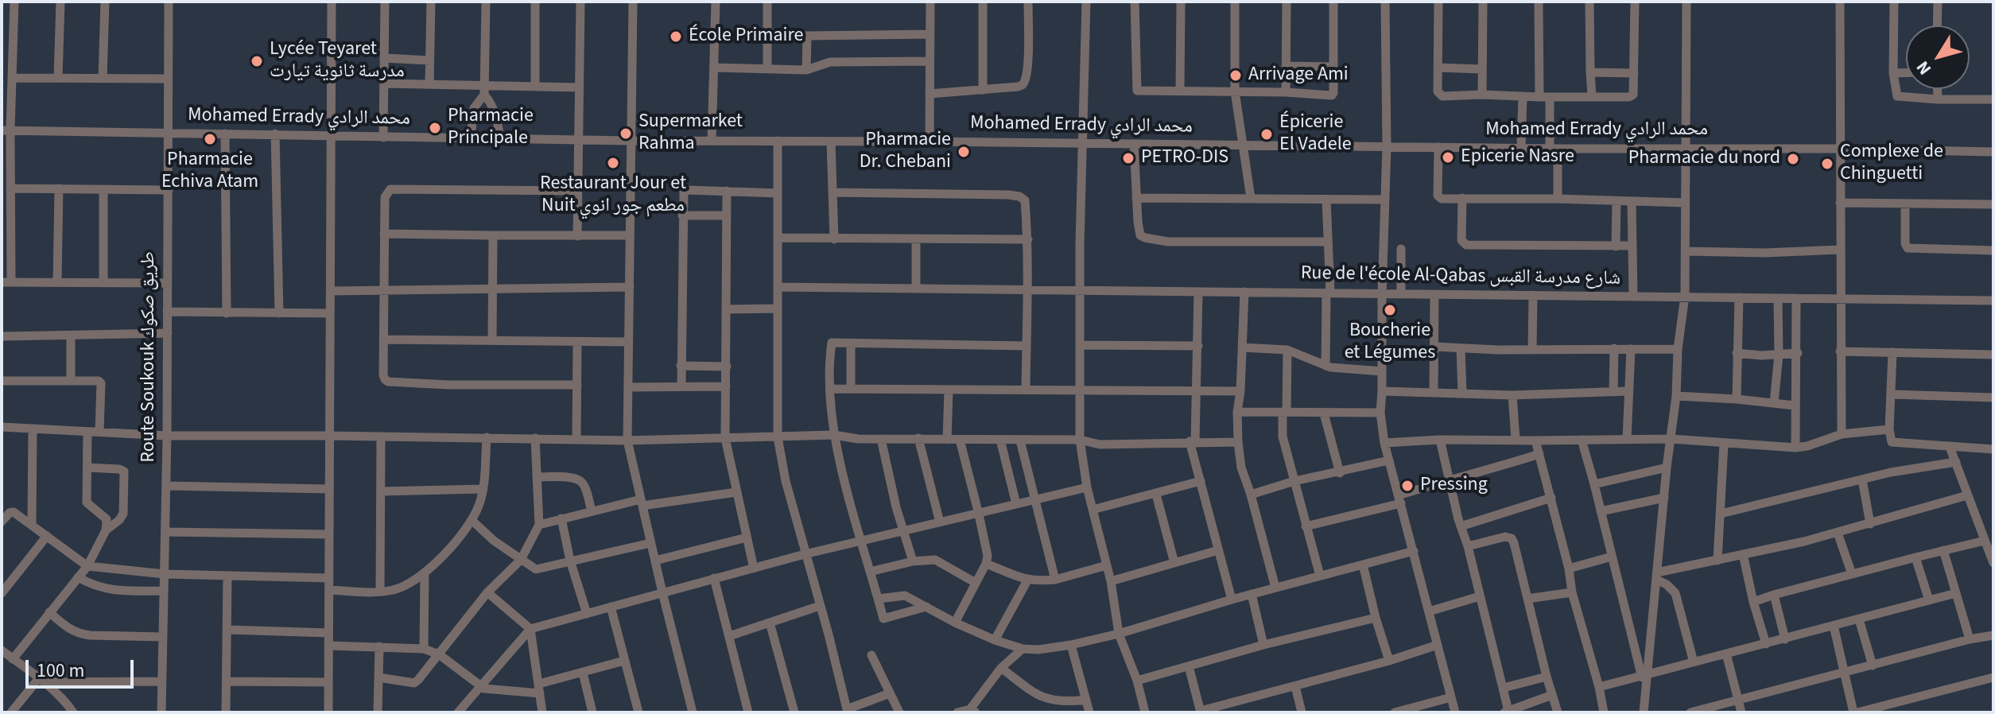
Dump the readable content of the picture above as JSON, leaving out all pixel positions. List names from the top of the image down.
{
  "streets": {
    "street": ["Mohamed Errady محمد الرادي", "Rue de l'école Al-Qabas شارع مدرسة القبس", "Route Soukouk طريق صكوك"]
  },
  "crossings": [
    ["Mohamed Errady محمد الرادي", "Route Soukouk طريق صكوك"]
  ],
  "places": [
    "École Primaire",
    "Lycée Teyaret مدرسة ثانوية تيارت",
    "Arrivage Ami",
    "Pharmacie Principale",
    "Supermarket Rahma",
    "Épicerie El Vadele",
    "Pharmacie Echiva Atam",
    "Pharmacie Dr. Chebani",
    "Epicerie Nasre",
    "PETRO-DIS",
    "Pharmacie du nord",
    "Restaurant Jour et Nuit مطعم جور انوي",
    "Complexe de Chinguetti",
    "Boucherie et Légumes",
    "Pressing"
  ],
  "scale_bar": "100 m",
  "north": "bottom left"
}
